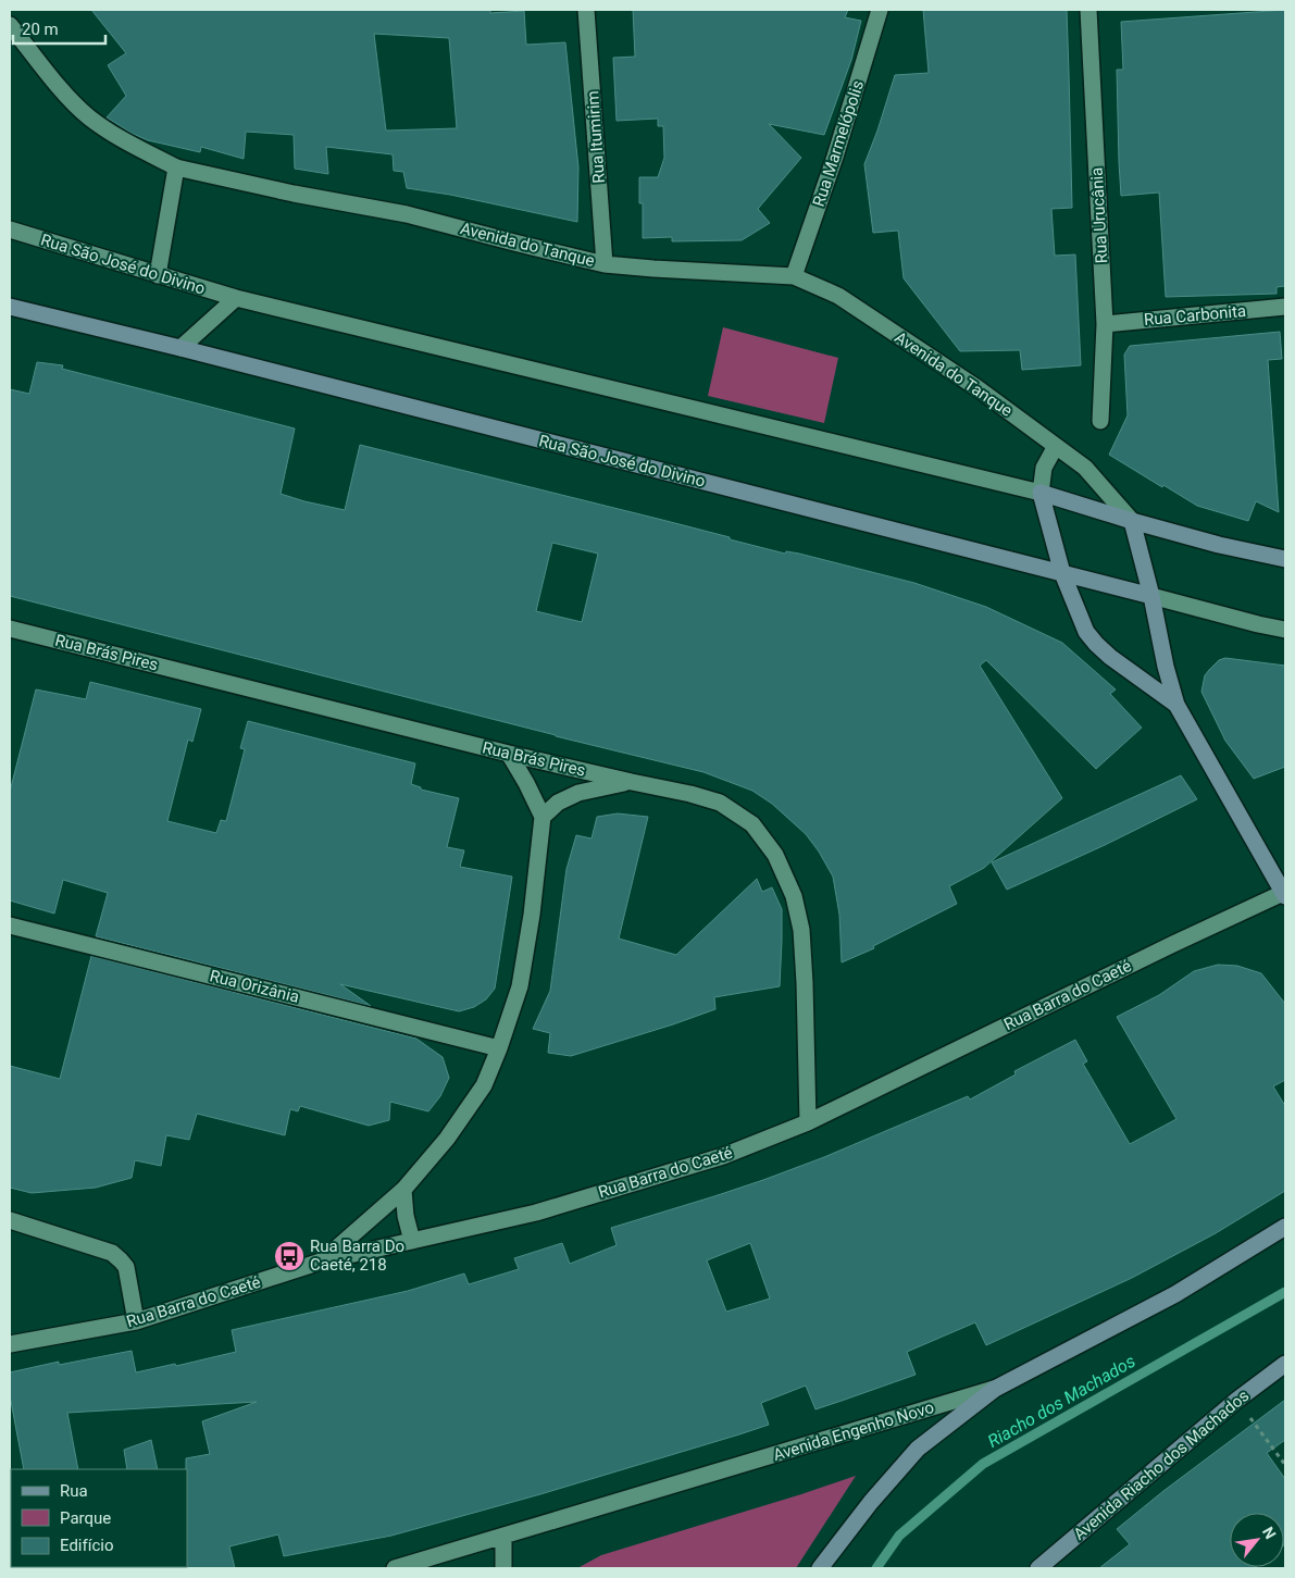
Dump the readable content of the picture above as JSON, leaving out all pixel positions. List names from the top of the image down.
{
  "streets": {
    "main road": ["Rua São José do Divino", "Avenida Engenho Novo", "Avenida Riacho dos Machados"],
    "street": [
      "Rua Itumirim",
      "Rua Marmelópolis",
      "Rua Urucânia",
      "Avenida do Tanque",
      "Rua Carbonita",
      "Rua Brás Pires",
      "Rua Orizânia",
      "Rua Barra do Caeté"
    ]
  },
  "crossings": [
    ["Rua Itumirim", "Avenida do Tanque"],
    ["Rua Marmelópolis", "Avenida do Tanque"],
    ["Rua Urucânia", "Rua Carbonita"],
    ["Avenida do Tanque", "Rua São José do Divino"],
    ["Rua Brás Pires", "Rua Barra do Caeté"]
  ],
  "water": ["Riacho dos Machados"],
  "places": {
    "bus stop": ["Rua Barra Do Caeté, 218"]
  },
  "legend": ["Rua", "Parque", "Edifício"],
  "scale_bar": "20 m",
  "north": "top right"
}
